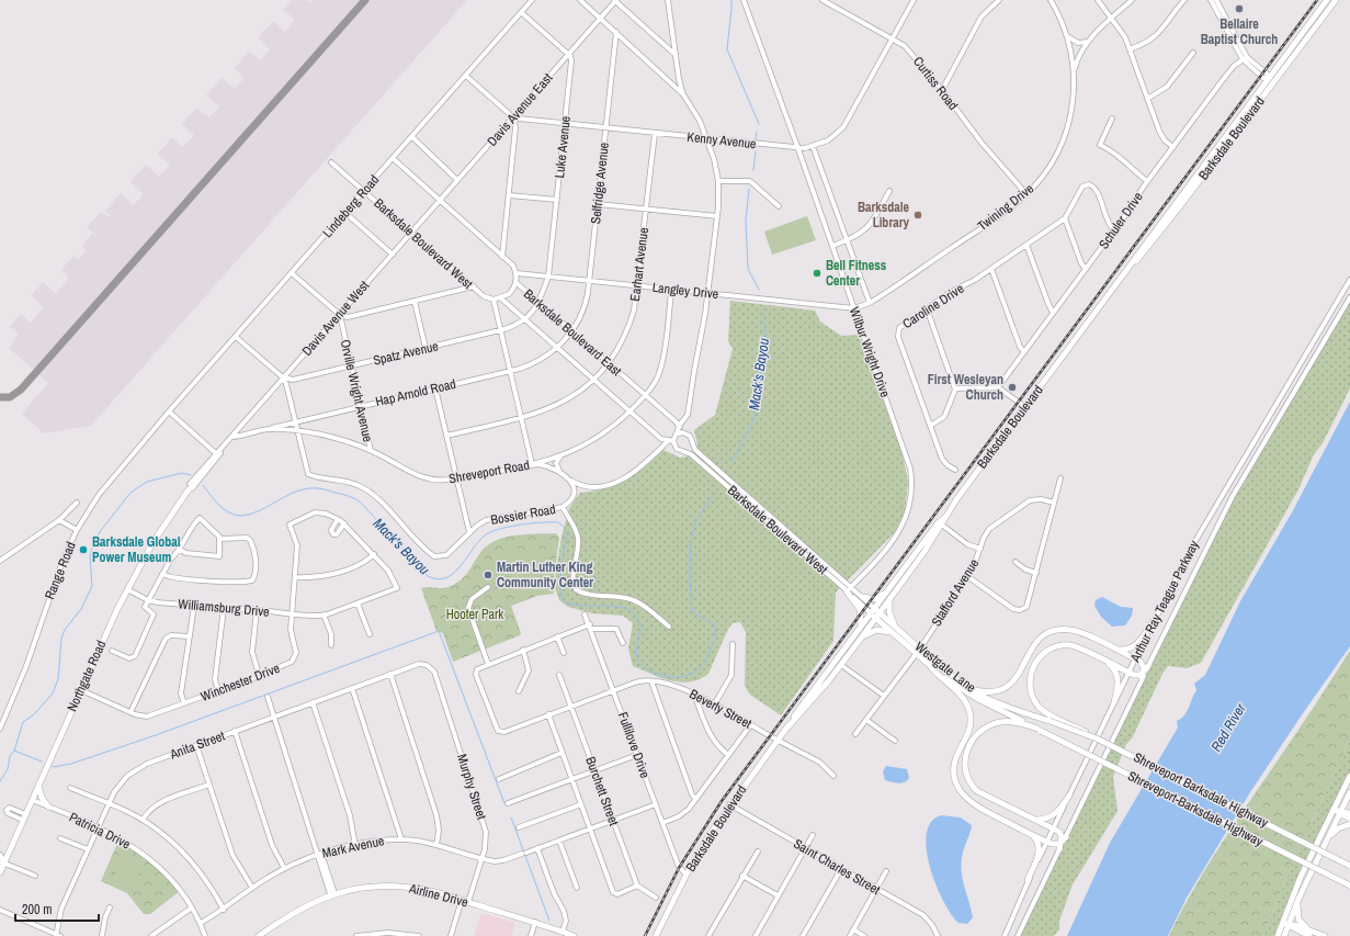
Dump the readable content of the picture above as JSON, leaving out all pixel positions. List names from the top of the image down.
{
  "streets": {
    "main road": [
      "Barksdale Boulevard",
      "Westgate Lane",
      "Northgate Road",
      "Shreveport Barksdale Highway",
      "Shreveport-Barksdale Highway",
      "Airline Drive"
    ],
    "street": [
      "Curtiss Road",
      "Davis Avenue East",
      "Kenny Avenue",
      "Luke Avenue",
      "Selfridge Avenue",
      "Lindeberg Road",
      "Twining Drive",
      "Schuler Drive",
      "Barksdale Boulevard West",
      "Earhart Avenue",
      "Langley Drive",
      "Caroline Drive",
      "Davis Avenue West",
      "Barksdale Boulevard East",
      "Wilbur Wright Drive",
      "Spatz Avenue",
      "Orville Wright Avenue",
      "Hap Arnold Road",
      "Shreveport Road",
      "Bossier Road",
      "Range Road",
      "Stafford Avenue",
      "Arthur Ray Teague Parkway",
      "Williamsburg Drive",
      "Winchester Drive",
      "Beverly Street",
      "Anita Street",
      "Fullilove Drive",
      "Murphy Street",
      "Burchett Street",
      "Patricia Drive",
      "Mark Avenue",
      "Saint Charles Street"
    ]
  },
  "crossings": [
    ["Curtiss Road", "Kenny Avenue"],
    ["Curtiss Road", "Twining Drive"],
    ["Davis Avenue East", "Kenny Avenue"],
    ["Davis Avenue East", "Luke Avenue"],
    ["Davis Avenue East", "Davis Avenue West"],
    ["Davis Avenue East", "Barksdale Boulevard East"],
    ["Barksdale Boulevard", "Barksdale Boulevard West"],
    ["Barksdale Boulevard", "Westgate Lane"],
    ["Barksdale Boulevard", "Beverly Street"],
    ["Barksdale Boulevard", "Fullilove Drive"],
    ["Barksdale Boulevard", "Saint Charles Street"],
    ["Kenny Avenue", "Luke Avenue"],
    ["Kenny Avenue", "Selfridge Avenue"],
    ["Kenny Avenue", "Earhart Avenue"],
    ["Kenny Avenue", "Wilbur Wright Drive"],
    ["Luke Avenue", "Langley Drive"],
    ["Luke Avenue", "Barksdale Boulevard East"],
    ["Selfridge Avenue", "Langley Drive"],
    ["Selfridge Avenue", "Barksdale Boulevard East"],
    ["Selfridge Avenue", "Hap Arnold Road"],
    ["Lindeberg Road", "Barksdale Boulevard West"],
    ["Lindeberg Road", "Barksdale Boulevard East"],
    ["Lindeberg Road", "Range Road"],
    ["Twining Drive", "Langley Drive"],
    ["Twining Drive", "Wilbur Wright Drive"],
    ["Schuler Drive", "Caroline Drive"],
    ["Barksdale Boulevard West", "Davis Avenue West"],
    ["Barksdale Boulevard West", "Barksdale Boulevard East"],
    ["Barksdale Boulevard West", "Wilbur Wright Drive"],
    ["Barksdale Boulevard West", "Shreveport Road"],
    ["Barksdale Boulevard West", "Westgate Lane"],
    ["Earhart Avenue", "Langley Drive"],
    ["Earhart Avenue", "Barksdale Boulevard East"],
    ["Langley Drive", "Barksdale Boulevard East"],
    ["Langley Drive", "Wilbur Wright Drive"],
    ["Davis Avenue West", "Barksdale Boulevard East"],
    ["Davis Avenue West", "Spatz Avenue"],
    ["Davis Avenue West", "Orville Wright Avenue"],
    ["Davis Avenue West", "Shreveport Road"],
    ["Davis Avenue West", "Northgate Road"],
    ["Barksdale Boulevard East", "Shreveport Road"],
    ["Spatz Avenue", "Orville Wright Avenue"],
    ["Orville Wright Avenue", "Hap Arnold Road"],
    ["Orville Wright Avenue", "Shreveport Road"],
    ["Hap Arnold Road", "Shreveport Road"],
    ["Shreveport Road", "Bossier Road"],
    ["Stafford Avenue", "Westgate Lane"],
    ["Williamsburg Drive", "Northgate Road"],
    ["Williamsburg Drive", "Winchester Drive"],
    ["Westgate Lane", "Shreveport Barksdale Highway"],
    ["Westgate Lane", "Shreveport-Barksdale Highway"],
    ["Northgate Road", "Winchester Drive"],
    ["Northgate Road", "Patricia Drive"],
    ["Beverly Street", "Fullilove Drive"],
    ["Beverly Street", "Burchett Street"],
    ["Anita Street", "Murphy Street"],
    ["Anita Street", "Patricia Drive"],
    ["Fullilove Drive", "Mark Avenue"],
    ["Murphy Street", "Mark Avenue"],
    ["Murphy Street", "Airline Drive"],
    ["Burchett Street", "Mark Avenue"],
    ["Patricia Drive", "Mark Avenue"]
  ],
  "water": ["Mack's Bayou", "Red River"],
  "parks": ["Hooter Park"],
  "places": [
    "Bellaire Baptist Church",
    "Barksdale Library",
    "Bell Fitness Center",
    "First Wesleyan Church",
    "Barksdale Global Power Museum",
    "Martin Luther King Community Center"
  ],
  "scale_bar": "200 m"
}
